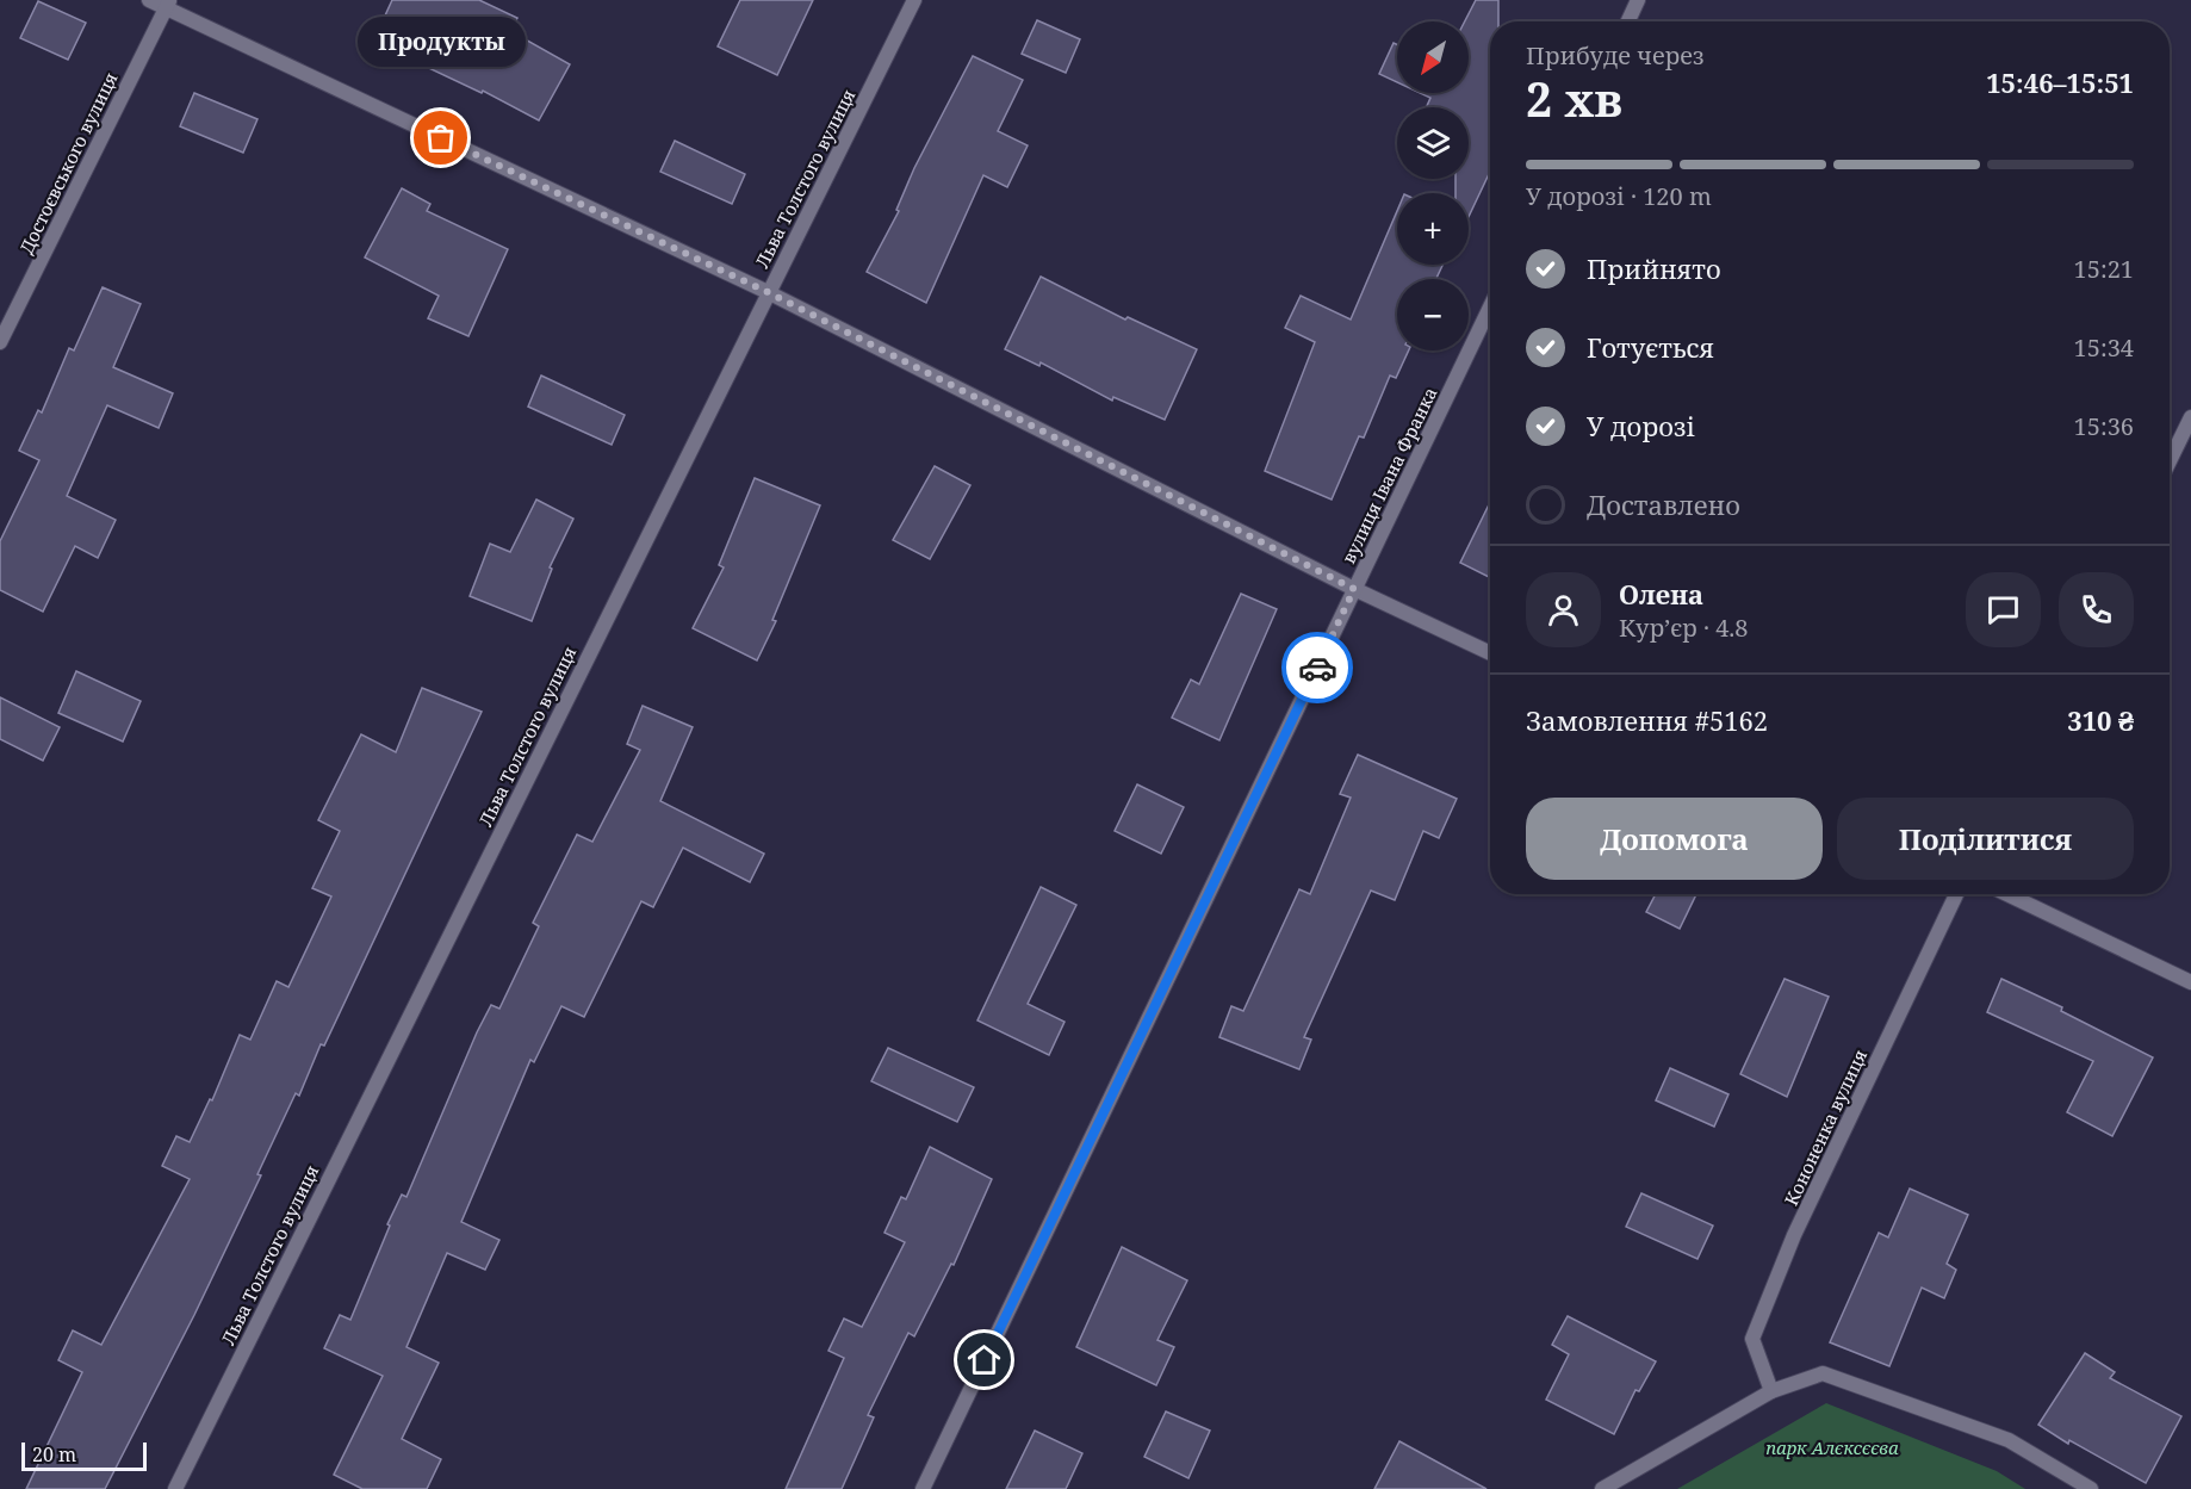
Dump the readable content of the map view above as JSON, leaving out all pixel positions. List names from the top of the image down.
{
  "streets": {
    "street": [
      "Достоєвського вулиця",
      "Льва Толстого вулиця",
      "вулиця Івана Франка",
      "Кононенка вулиця"
    ]
  },
  "parks": ["парк Алєксєєва"],
  "places": ["Продукты"],
  "scale_bar": "20 m",
  "north": "bottom left",
  "page": {
    "bubble": "Продукты",
    "map_buttons": ["+", "−"],
    "heading": ["2 хв", "Прибуде через", "15:46–15:51"],
    "panel": [
      "Олена",
      "Кур’єр · 4.8",
      "Замовлення #5162",
      "310 ₴"
    ],
    "bar": "У дорозі · 120 m",
    "list": [
      ["Прийнято", "15:21"],
      ["Готується", "15:34"],
      ["У дорозі", "15:36"],
      "Доставлено"
    ],
    "buttons": ["Допомога", "Поділитися"],
    "scale": "20 m"
  }
}
